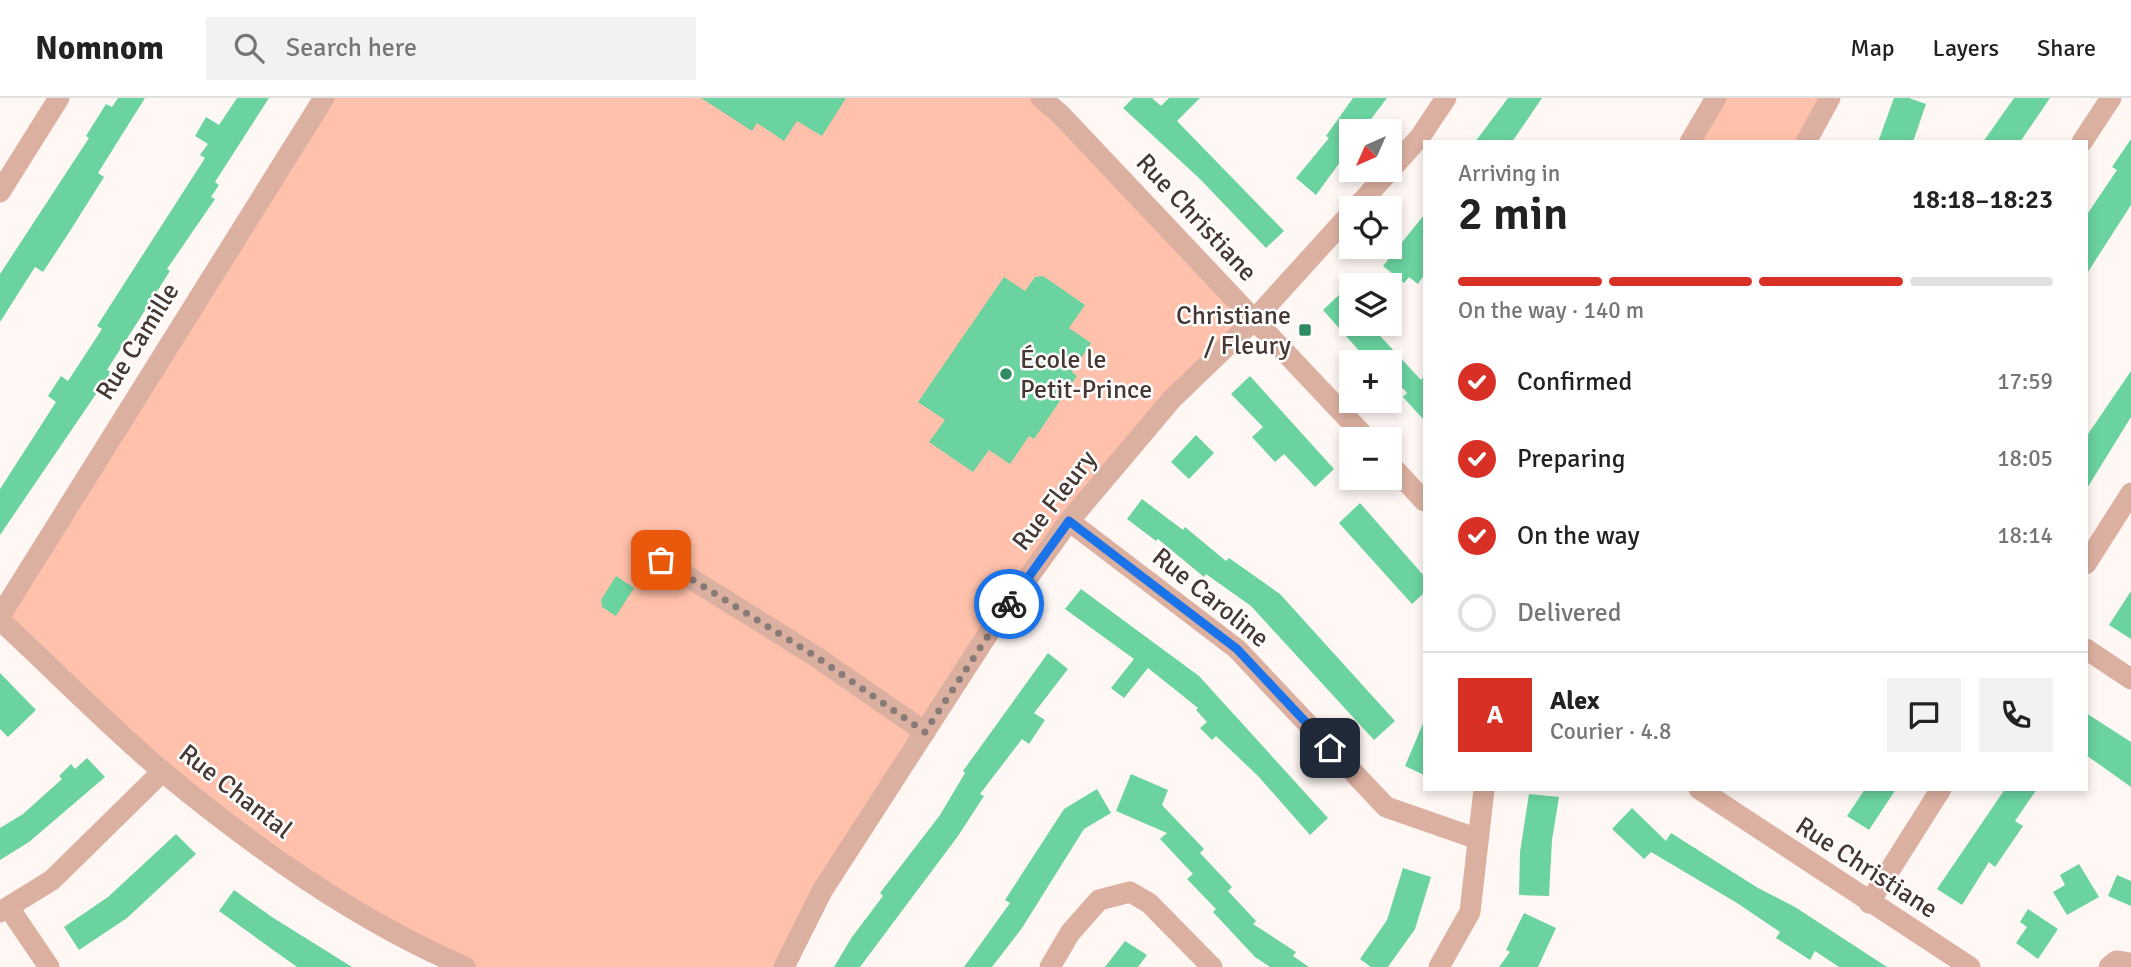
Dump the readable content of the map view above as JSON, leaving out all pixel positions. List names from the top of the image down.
{
  "streets": {
    "street": [
      "Rue Christiane",
      "Rue Camille",
      "Rue Fleury",
      "Rue Caroline",
      "Rue Chantal"
    ]
  },
  "crossings": [
    ["Rue Christiane", "Rue Fleury"],
    ["Rue Camille", "Rue Chantal"],
    ["Rue Fleury", "Rue Caroline"]
  ],
  "places": {
    "transit": ["Christiane / Fleury"],
    "other": ["École le Petit-Prince"]
  },
  "north": "bottom left",
  "page": {
    "header": "Nomnom",
    "search": "Search here",
    "nav": ["Map", "Layers", "Share"],
    "map_buttons": ["+", "−"],
    "heading": ["2 min", "Arriving in", "18:18–18:23"],
    "panel": ["Alex", "Courier · 4.8"],
    "bar": "On the way · 140 m",
    "list": [
      ["Confirmed", "17:59"],
      ["Preparing", "18:05"],
      ["On the way", "18:14"],
      "Delivered"
    ],
    "round": "A"
  }
}
